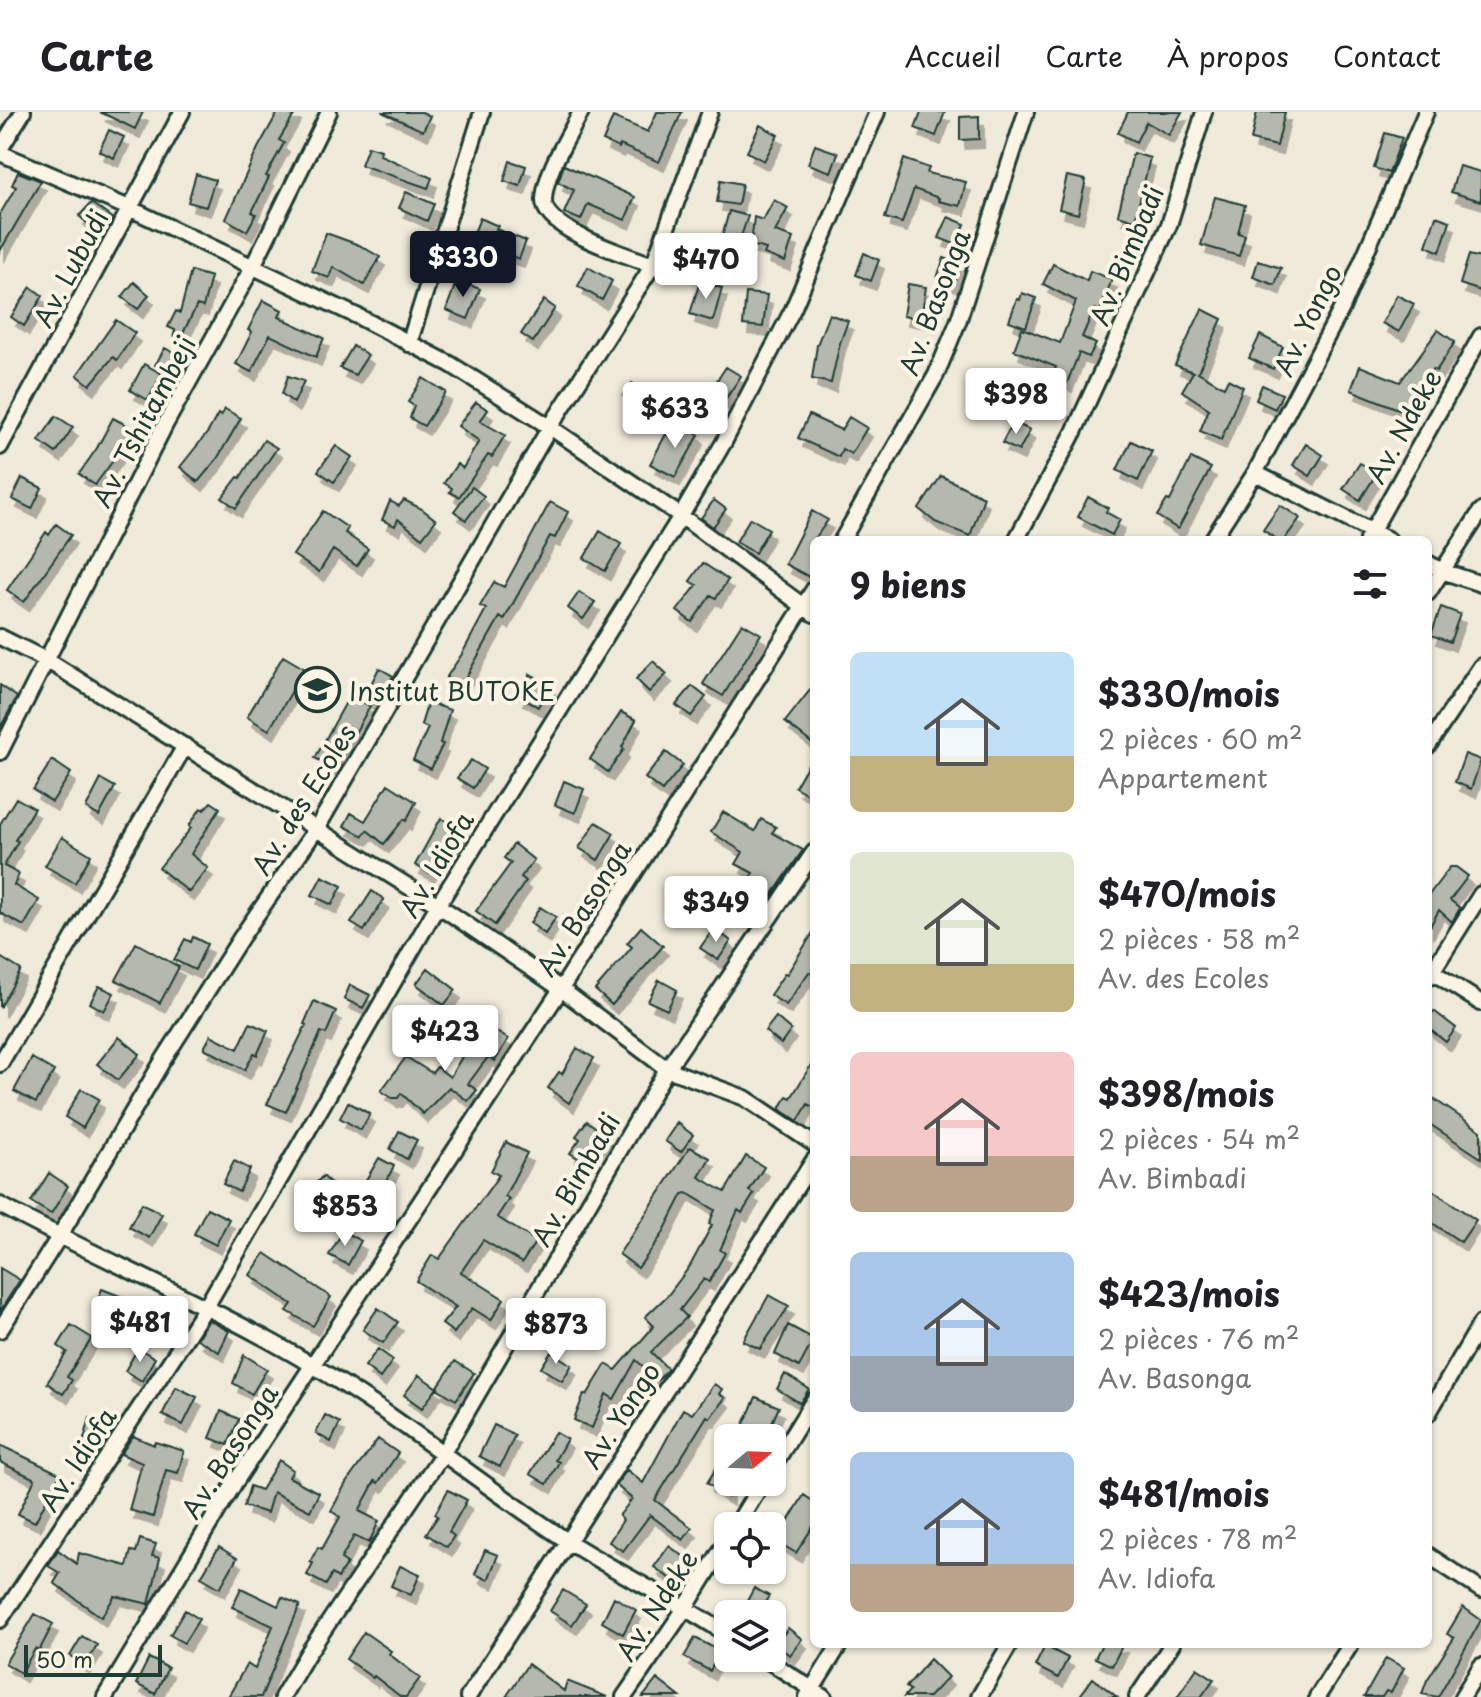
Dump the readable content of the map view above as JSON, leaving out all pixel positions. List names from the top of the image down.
{
  "streets": {
    "street": [
      "Av. Bimbadi",
      "Av. Lubudi",
      "Av. Basonga",
      "Av. Yongo",
      "Av. Tshitambeji",
      "Av. Ndeke",
      "Av. des Ecoles",
      "Av. Idiofa"
    ]
  },
  "places": {
    "school or university": ["Institut BUTOKE"]
  },
  "scale_bar": "50 m",
  "north": "right",
  "page": {
    "header": "Carte",
    "nav": [
      "Accueil",
      "Carte",
      "À propos",
      "Contact"
    ],
    "price": [
      "$330",
      "$470",
      "$398",
      "$633",
      "$349",
      "$423",
      "$853",
      "$481",
      "$873"
    ],
    "heading": "9 biens",
    "list": [
      {
        "name": "$330/mois",
        "note": "2 pièces · 60 m² · Appartement"
      },
      {
        "name": "$470/mois",
        "note": "2 pièces · 58 m² · Av. des Ecoles"
      },
      {
        "name": "$398/mois",
        "note": "2 pièces · 54 m² · Av. Bimbadi"
      },
      {
        "name": "$423/mois",
        "note": "2 pièces · 76 m² · Av. Basonga"
      },
      {
        "name": "$481/mois",
        "note": "2 pièces · 78 m² · Av. Idiofa"
      }
    ],
    "scale": "50 m"
  }
}
